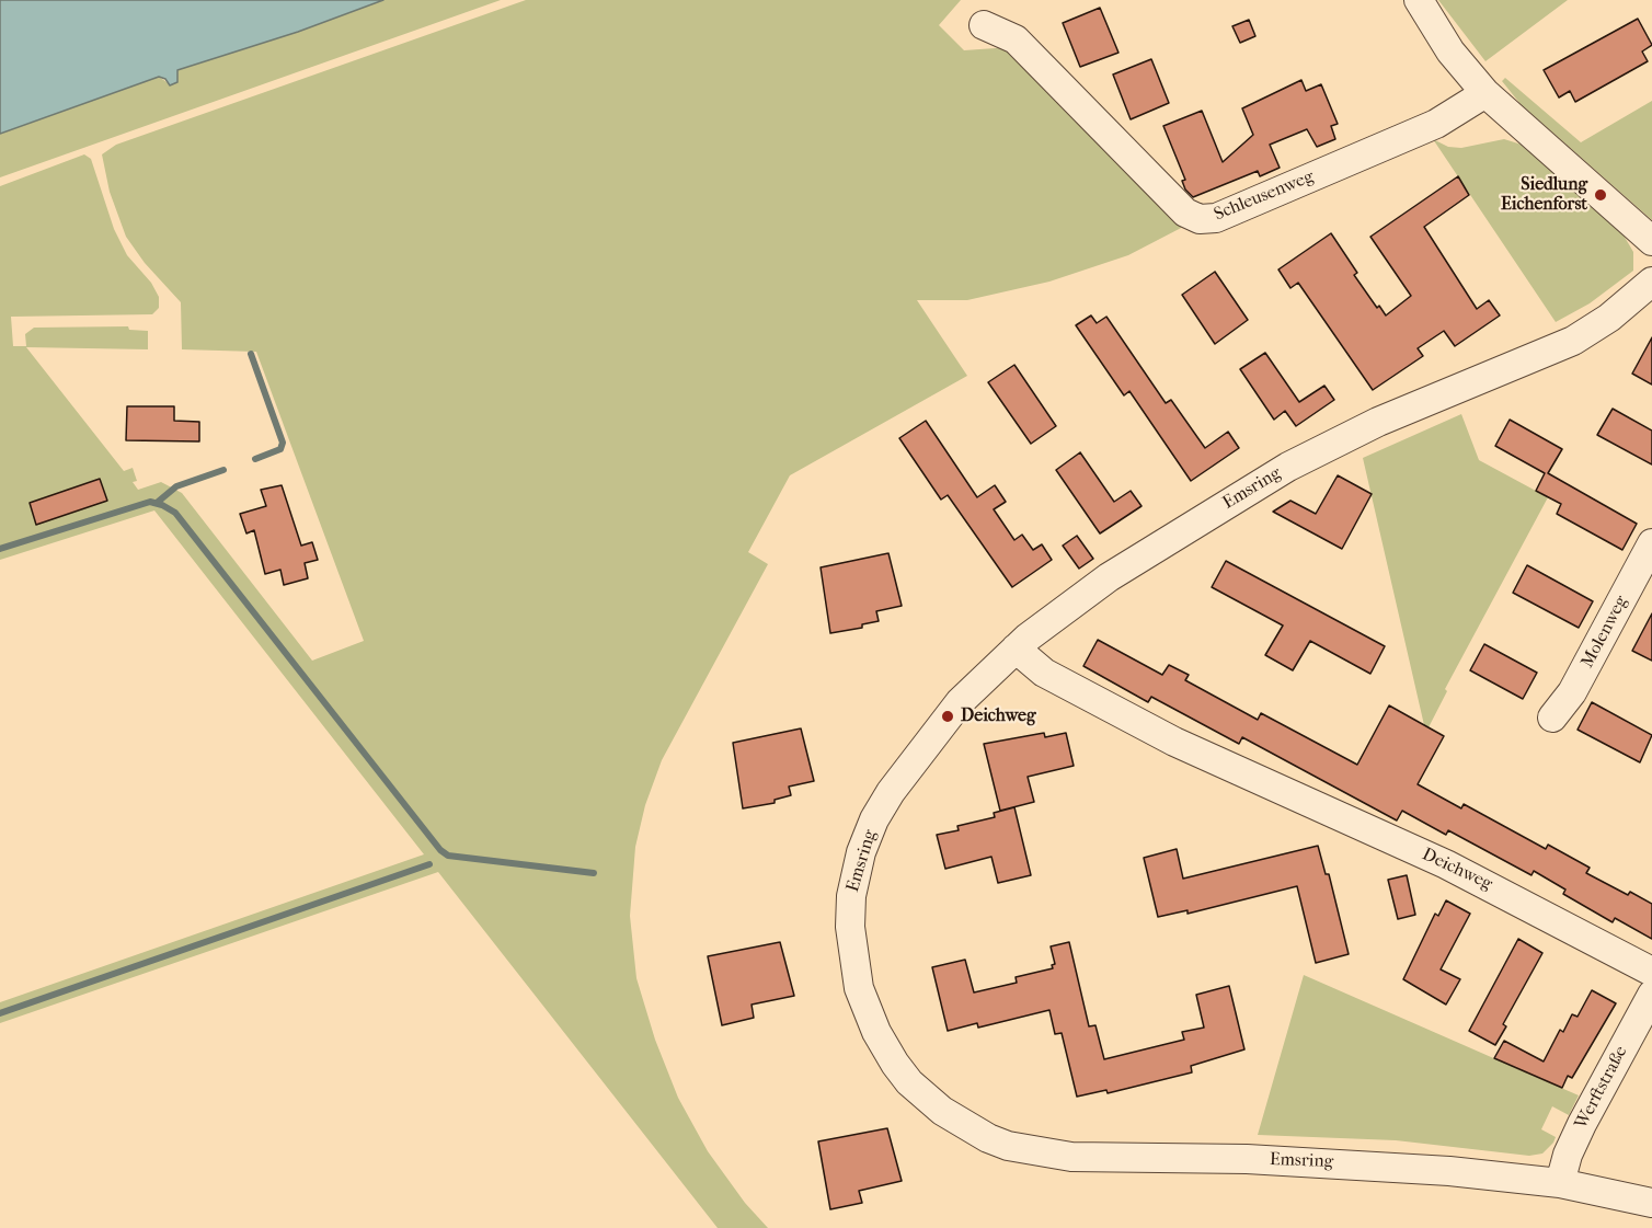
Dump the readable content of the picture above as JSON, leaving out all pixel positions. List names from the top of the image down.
{
  "streets": {
    "street": [
      "Schleusenweg",
      "Emsring",
      "Molenweg",
      "Deichweg",
      "Werftstraße"
    ]
  },
  "crossings": [
    ["Emsring", "Deichweg"],
    ["Emsring", "Werftstraße"]
  ],
  "places": ["Siedlung Eichenforst", "Deichweg"]
}
